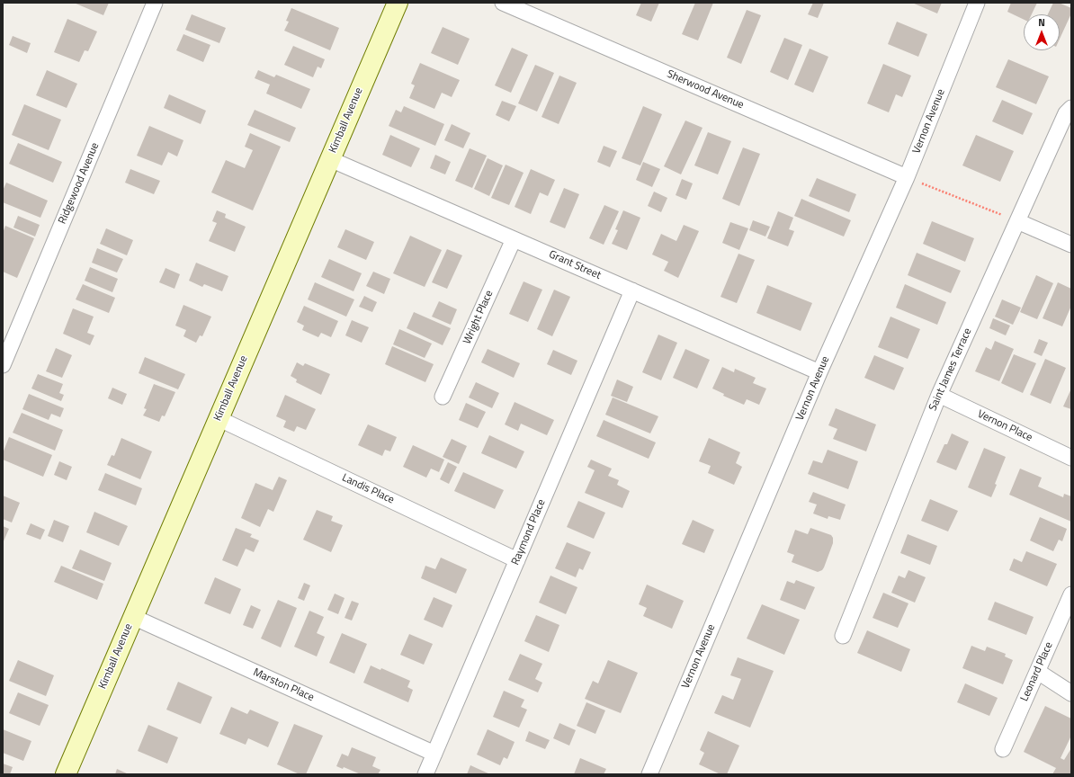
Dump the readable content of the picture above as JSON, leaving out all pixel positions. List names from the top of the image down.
{
  "streets": {
    "street": [
      "Sherwood Avenue",
      "Kimball Avenue",
      "Vernon Avenue",
      "Ridgewood Avenue",
      "Grant Street",
      "Wright Place",
      "Saint James Terrace",
      "Vernon Place",
      "Landis Place",
      "Raymond Place",
      "Leonard Place",
      "Marston Place"
    ]
  },
  "crossings": [
    ["Sherwood Avenue", "Vernon Avenue"],
    ["Kimball Avenue", "Grant Street"],
    ["Kimball Avenue", "Landis Place"],
    ["Kimball Avenue", "Marston Place"],
    ["Vernon Avenue", "Grant Street"],
    ["Grant Street", "Wright Place"],
    ["Grant Street", "Raymond Place"],
    ["Saint James Terrace", "Vernon Place"],
    ["Landis Place", "Raymond Place"],
    ["Raymond Place", "Marston Place"]
  ],
  "north": "top"
}
